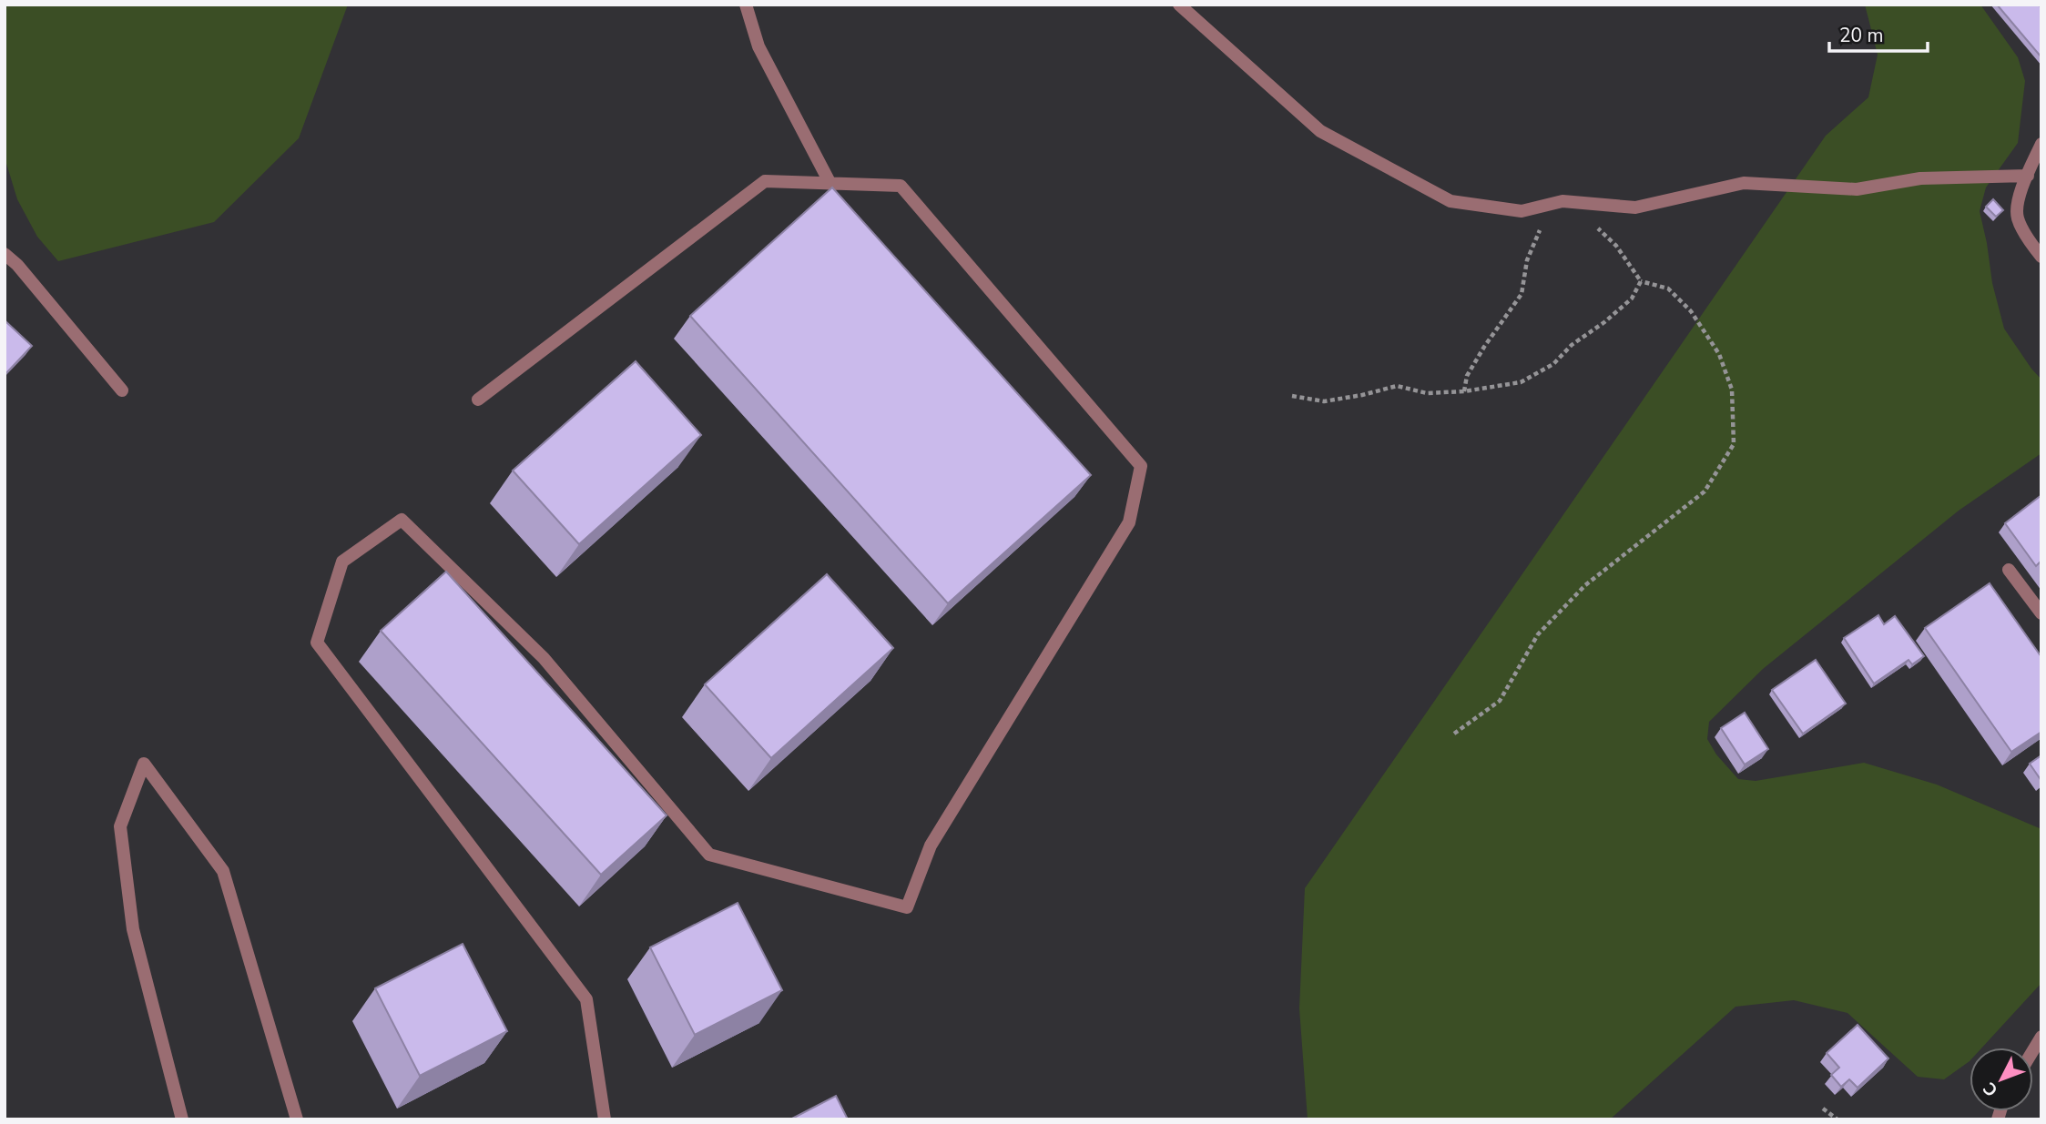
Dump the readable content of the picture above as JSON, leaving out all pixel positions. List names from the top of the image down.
{
  "scale_bar": "20 m",
  "north": "bottom left"
}
